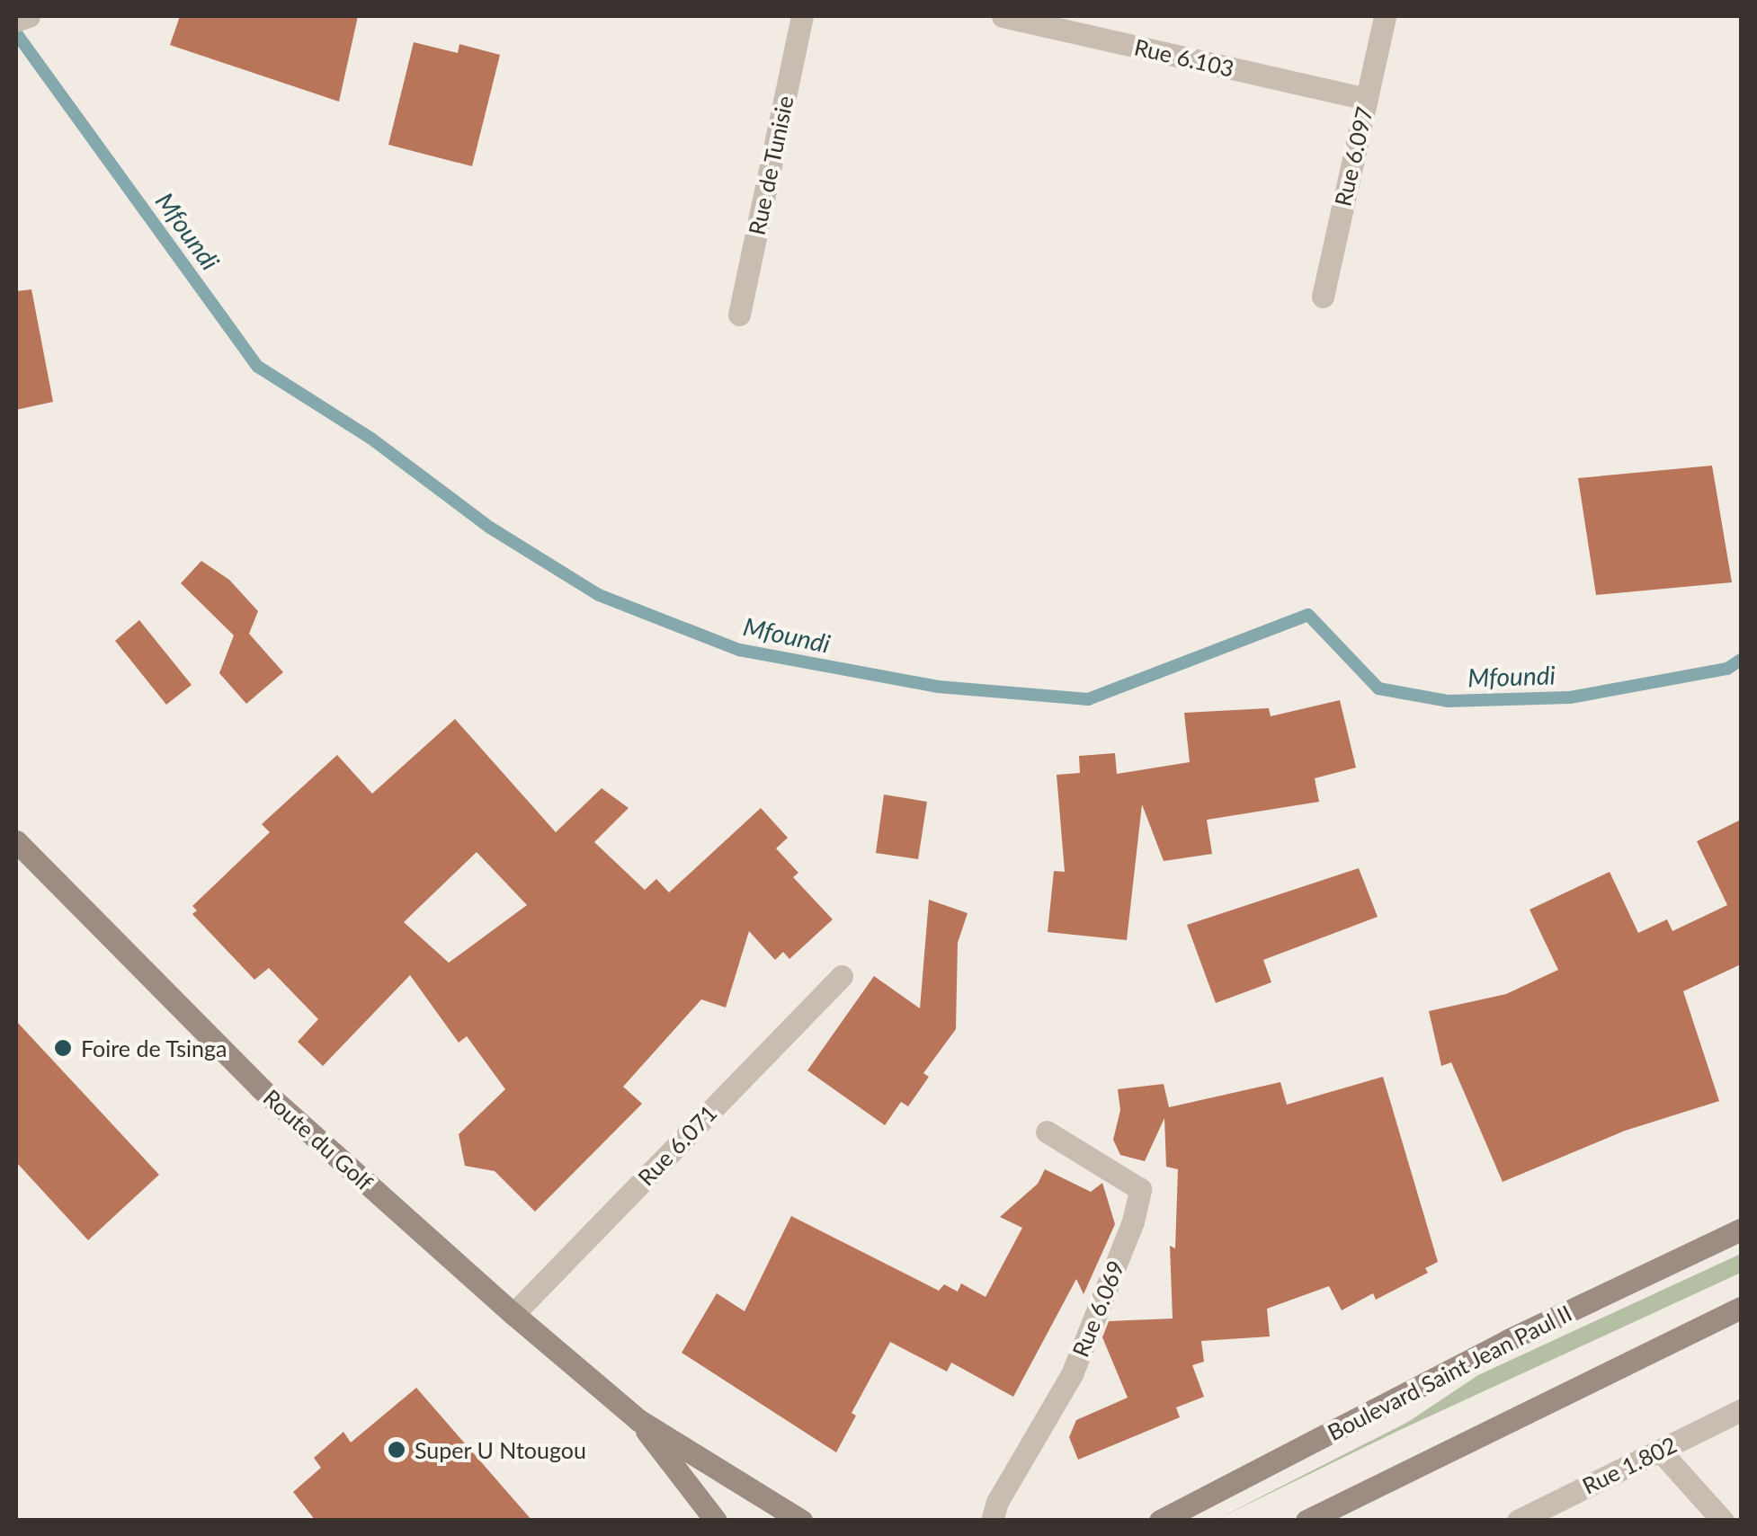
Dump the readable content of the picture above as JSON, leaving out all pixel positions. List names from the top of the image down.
{
  "streets": {
    "main road": ["Route du Golf", "Boulevard Saint Jean Paul II"],
    "street": [
      "Rue 6.103",
      "Rue 6.097",
      "Rue de Tunisie",
      "Rue 6.071",
      "Rue 6.069",
      "Rue 1.802"
    ]
  },
  "crossings": [
    ["Rue 6.103", "Rue 6.097"],
    ["Route du Golf", "Rue 6.071"]
  ],
  "water": ["Mfoundi"],
  "places": ["Foire de Tsinga", "Super U Ntougou"]
}
